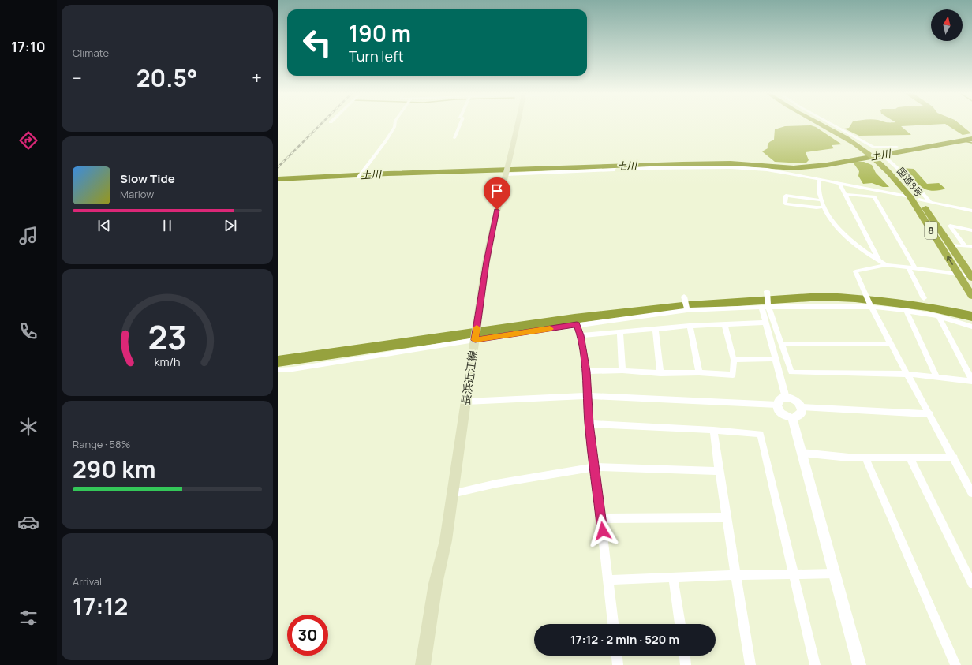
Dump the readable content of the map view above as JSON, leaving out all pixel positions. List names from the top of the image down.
{
  "streets": {
    "highway": ["国道8号", "8"],
    "main road": ["長浜近江線"]
  },
  "water": ["土川"],
  "north": "top",
  "page": {
    "tabs": "17:10",
    "tile": [
      "Climate",
      ["Range · 58%", "290 km"],
      ["Arrival", "17:12"]
    ],
    "turn": ["190 m", "Turn left"],
    "heat": ["−", "20.5°", "+"],
    "song": ["Slow Tide", "Marlow"],
    "limit": "30",
    "trip": "17:12 · 2 min · 520 m",
    "gauge": ["23", "km/h"]
  }
}
